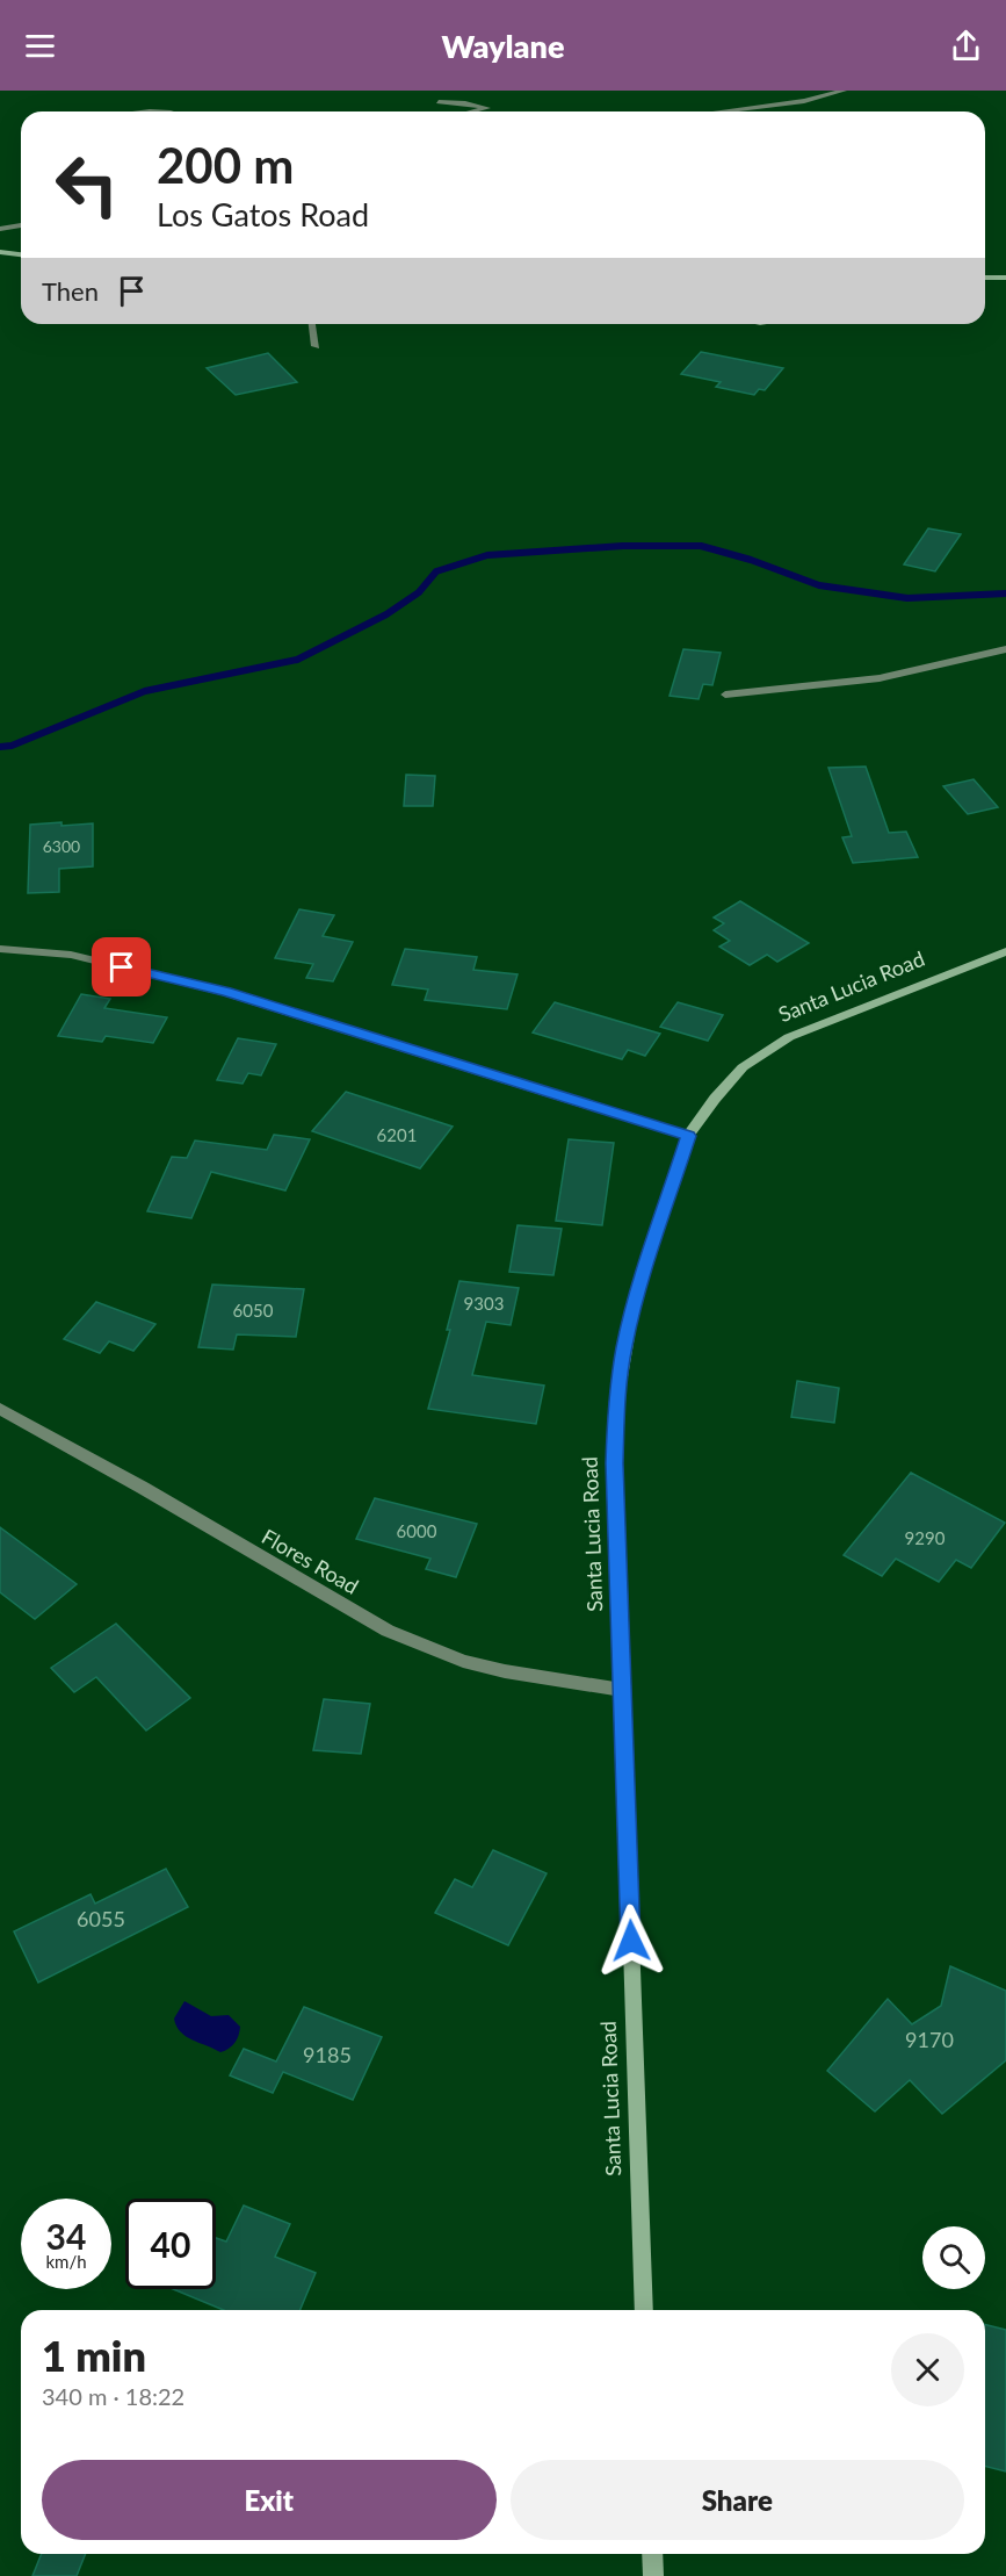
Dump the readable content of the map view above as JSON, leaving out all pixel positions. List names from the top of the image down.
{
  "streets": {
    "street": ["Santa Lucia Road", "Flores Road"]
  },
  "crossings": [
    ["Santa Lucia Road", "Flores Road"]
  ],
  "house_numbers": [
    "6300",
    "6201",
    "9303",
    "6050",
    "6000",
    "9290",
    "6055",
    "9170",
    "9185"
  ],
  "page": {
    "header": "Waylane",
    "turn": ["200 m", "Los Gatos Road"],
    "then": "Then",
    "speed": "34 km/h",
    "limit": "40",
    "heading": ["1 min", "340 m · 18:22"],
    "buttons": ["Exit", "Share"]
  }
}
